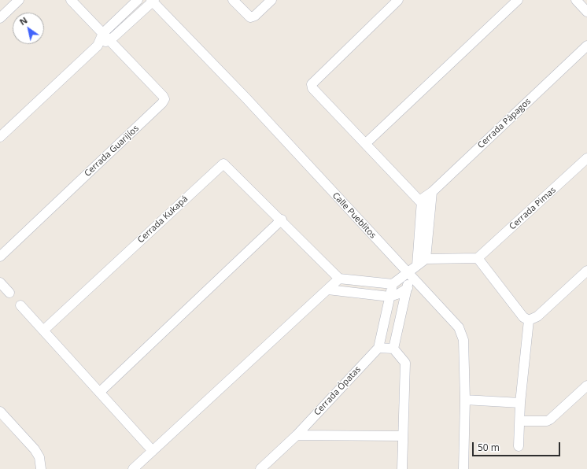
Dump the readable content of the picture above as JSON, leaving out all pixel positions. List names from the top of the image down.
{
  "streets": {
    "street": [
      "Cerrada Pápagos",
      "Cerrada Guarijíos",
      "Cerrada Pimas",
      "Calle Pueblitos",
      "Cerrada Kukapá",
      "Cerrada Ópatas"
    ]
  },
  "scale_bar": "50 m",
  "north": "top left"
}
